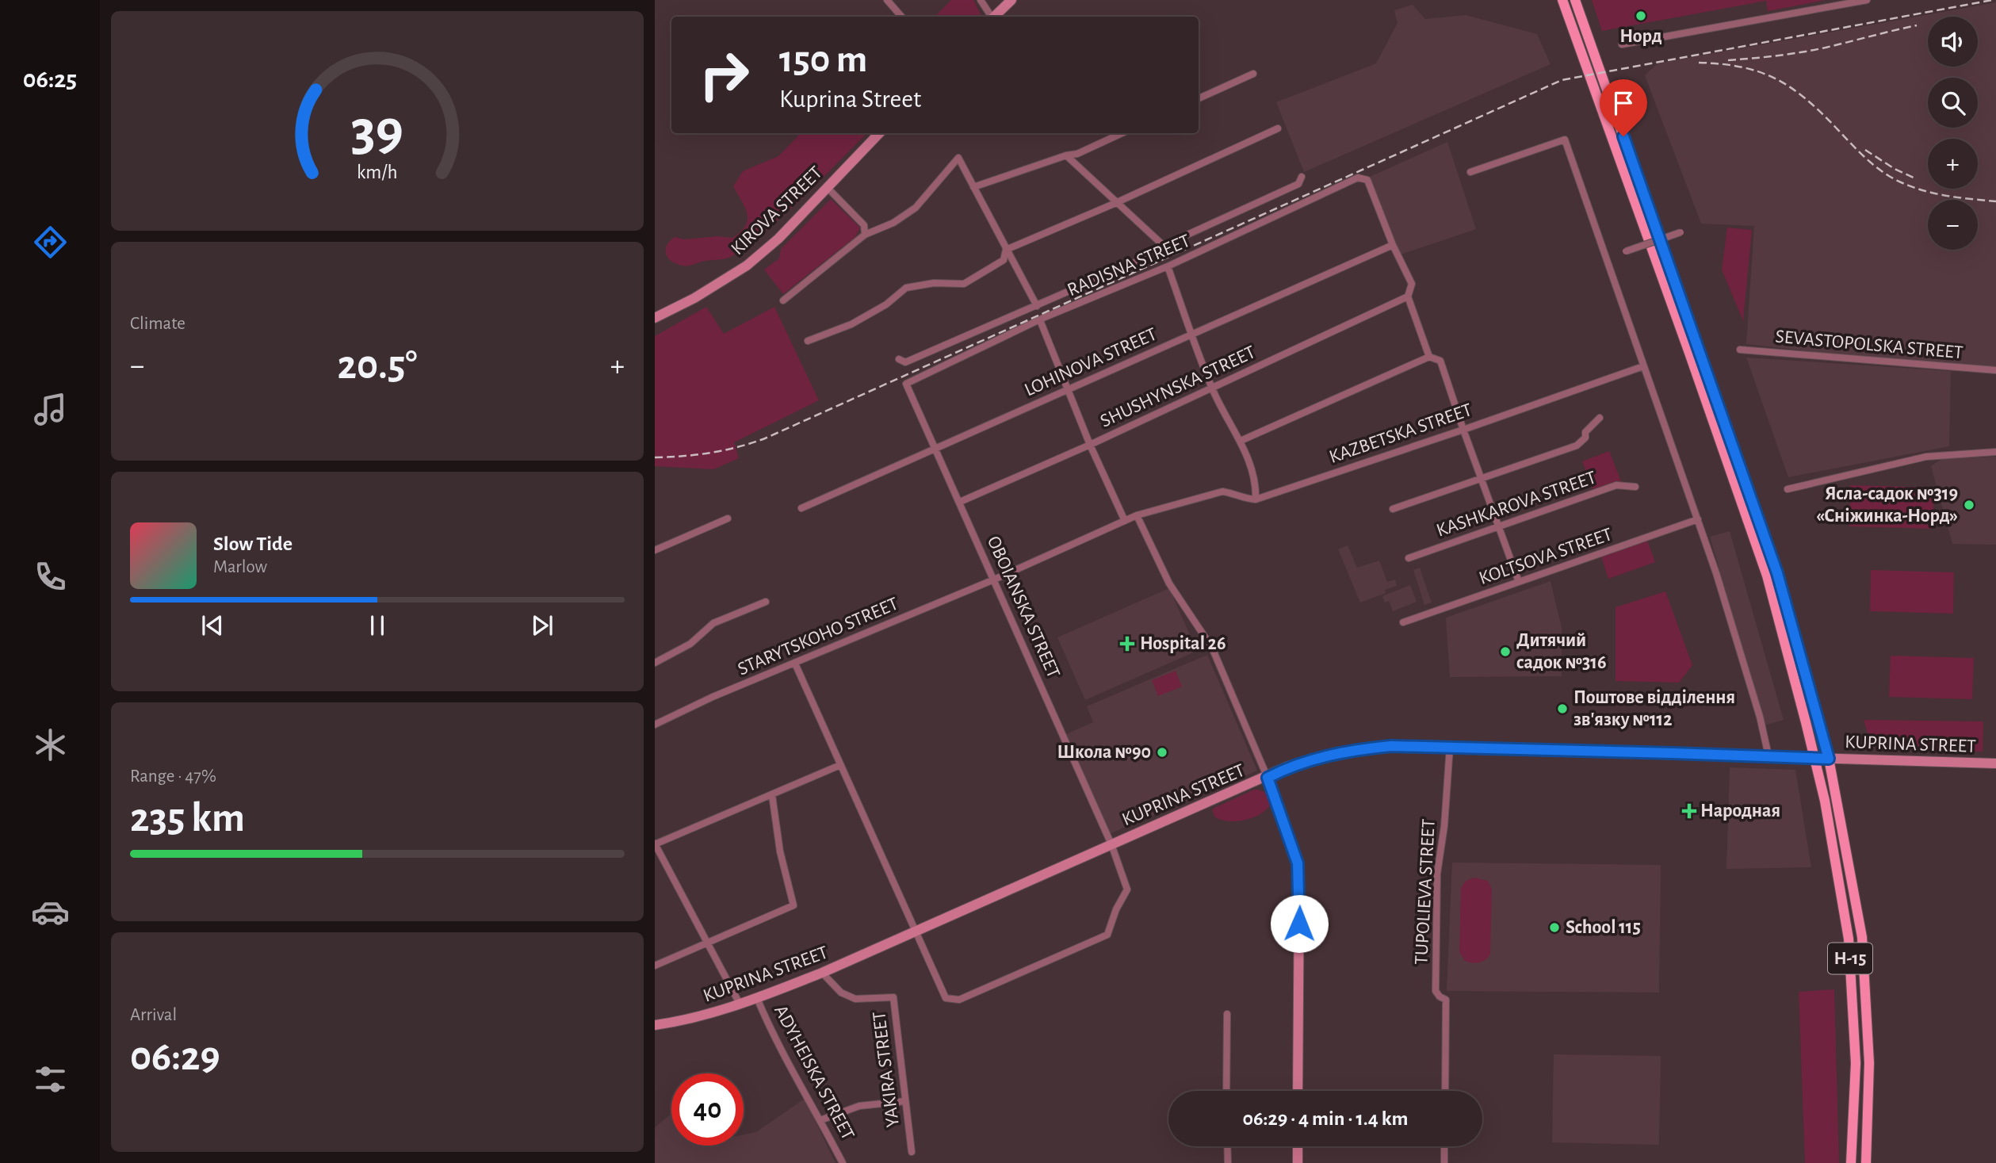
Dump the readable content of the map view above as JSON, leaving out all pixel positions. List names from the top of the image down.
{
  "streets": {
    "main road": ["KIROVA STREET", "KUPRINA STREET", "Н-15"],
    "street": [
      "RADISNA STREET",
      "SEVASTOPOLSKA STREET",
      "LOHINOVA STREET",
      "SHUSHYNSKA STREET",
      "KAZBETSKA STREET",
      "KASHKAROVA STREET",
      "KOLTSOVA STREET",
      "OBOIANSKA STREET",
      "STARYTSKOHO STREET",
      "TUPOLIEVA STREET",
      "YAKIRA STREET",
      "ADYHEISKA STREET"
    ]
  },
  "crossings": [
    ["RADISNA STREET", "LOHINOVA STREET"],
    ["RADISNA STREET", "OBOIANSKA STREET"],
    ["LOHINOVA STREET", "OBOIANSKA STREET"],
    ["SHUSHYNSKA STREET", "OBOIANSKA STREET"],
    ["KAZBETSKA STREET", "STARYTSKOHO STREET"],
    ["OBOIANSKA STREET", "STARYTSKOHO STREET"],
    ["OBOIANSKA STREET", "KUPRINA STREET"],
    ["STARYTSKOHO STREET", "KUPRINA STREET"],
    ["KUPRINA STREET", "TUPOLIEVA STREET"],
    ["KUPRINA STREET", "Н-15"],
    ["KUPRINA STREET", "YAKIRA STREET"],
    ["KUPRINA STREET", "ADYHEISKA STREET"]
  ],
  "places": {
    "other": [
      "Норд",
      "Ясла-садок №319 «Сніжинка-Норд»",
      "Дитячий садок №316",
      "Поштове відділення зв'язку №112",
      "Школа №90",
      "School 115"
    ],
    "health": ["Hospital 26", "Народная"]
  },
  "page": {
    "tabs": "06:25",
    "map_buttons": ["+", "−"],
    "turn": ["150 m", "Kuprina Street"],
    "tile": [
      "Climate",
      ["Range · 47%", "235 km"],
      ["Arrival", "06:29"]
    ],
    "heat": ["−", "20.5°", "+"],
    "song": ["Slow Tide", "Marlow"],
    "limit": "40",
    "trip": "06:29 · 4 min · 1.4 km",
    "gauge": ["39", "km/h"]
  }
}
